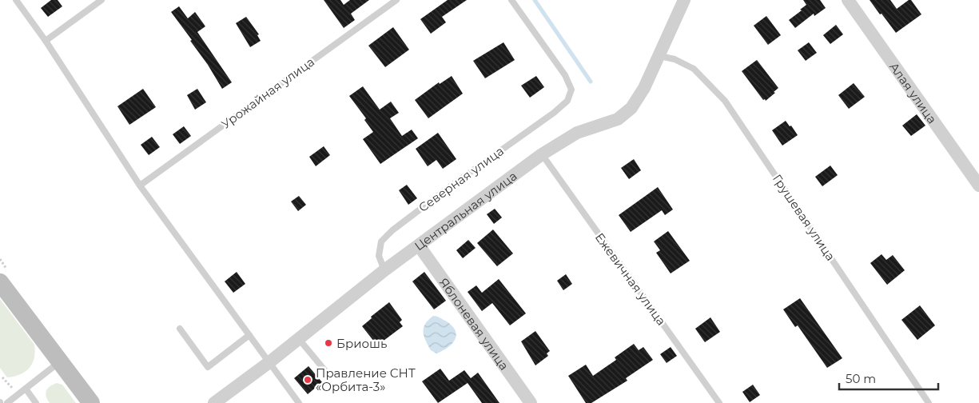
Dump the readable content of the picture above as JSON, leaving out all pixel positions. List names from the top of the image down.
{
  "streets": {
    "street": ["Алая улица", "Центральная улица", "Яблоневая улица"],
    "lane": [
      "Урожайная улица",
      "Северная улица",
      "Грушевая улица",
      "Ежевичная улица"
    ]
  },
  "crossings": [
    ["Северная улица", "Центральная улица"],
    ["Центральная улица", "Грушевая улица"],
    ["Центральная улица", "Ежевичная улица"],
    ["Центральная улица", "Яблоневая улица"]
  ],
  "places": ["Бриошь", "Правление СНТ «Орбита-3»"],
  "scale_bar": "50 m"
}
